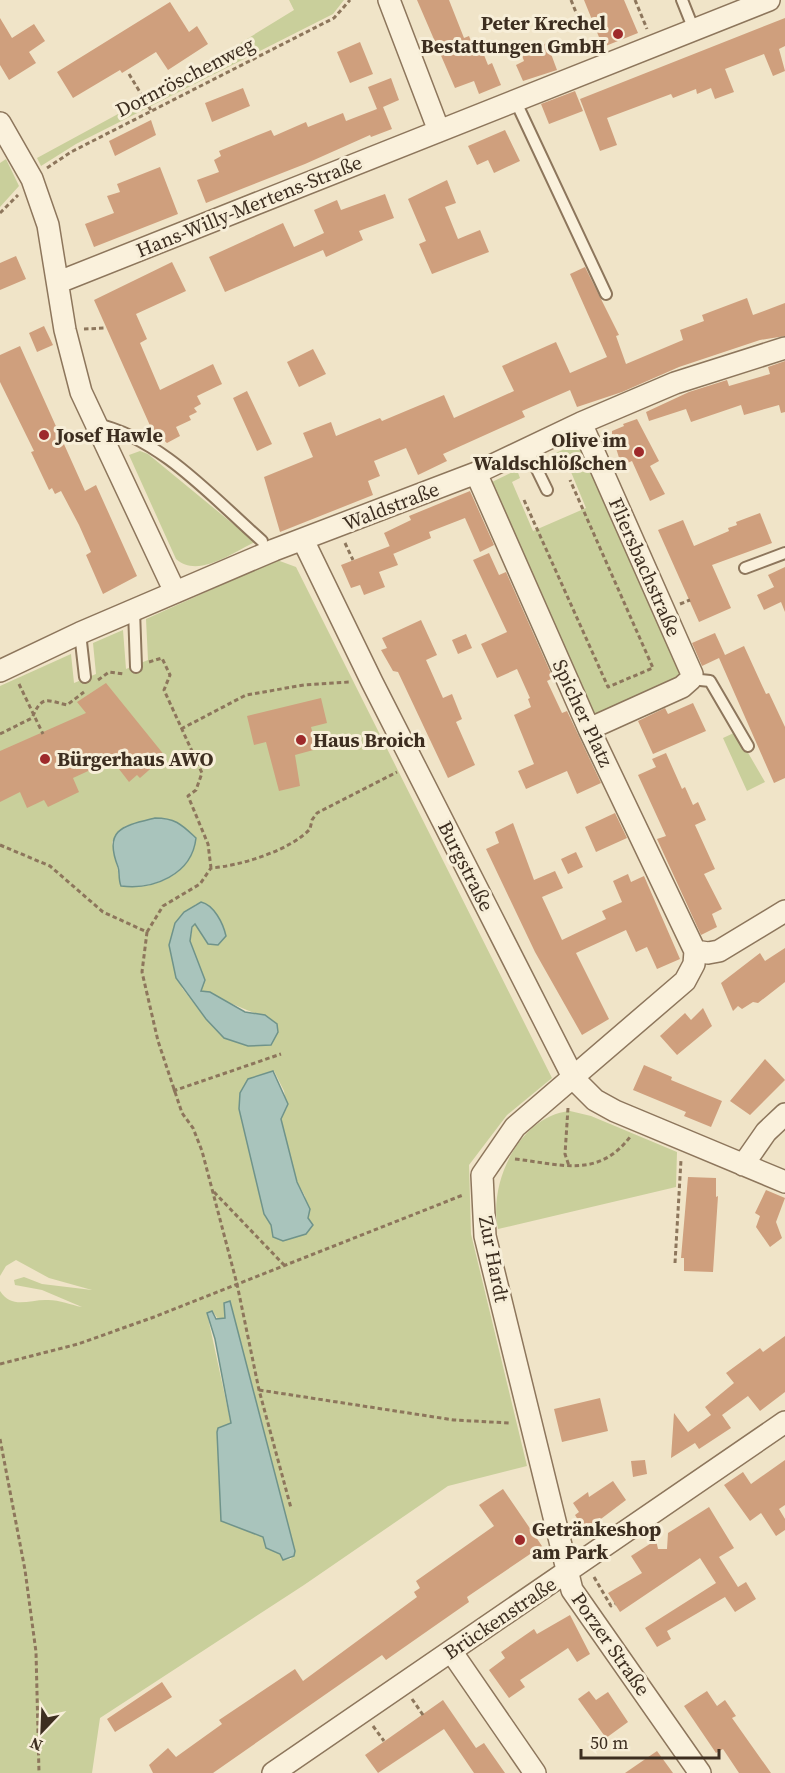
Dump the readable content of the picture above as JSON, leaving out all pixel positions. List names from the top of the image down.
{
  "streets": {
    "street": [
      "Hans-Willy-Mertens-Straße",
      "Waldstraße",
      "Fliersbachstraße",
      "Spicher Platz",
      "Burgstraße",
      "Zur Hardt",
      "Brückenstraße",
      "Porzer Straße"
    ],
    "path": ["Dornröschenweg"]
  },
  "crossings": [
    ["Waldstraße", "Fliersbachstraße"],
    ["Waldstraße", "Spicher Platz"],
    ["Waldstraße", "Burgstraße"],
    ["Spicher Platz", "Zur Hardt"],
    ["Burgstraße", "Zur Hardt"],
    ["Zur Hardt", "Brückenstraße"],
    ["Zur Hardt", "Porzer Straße"],
    ["Brückenstraße", "Porzer Straße"]
  ],
  "places": [
    "Peter Krechel Bestattungen GmbH",
    "Josef Hawle",
    "Olive im Waldschlößchen",
    "Haus Broich",
    "Bürgerhaus AWO",
    "Getränkeshop am Park"
  ],
  "scale_bar": "50 m",
  "north": "bottom left"
}
